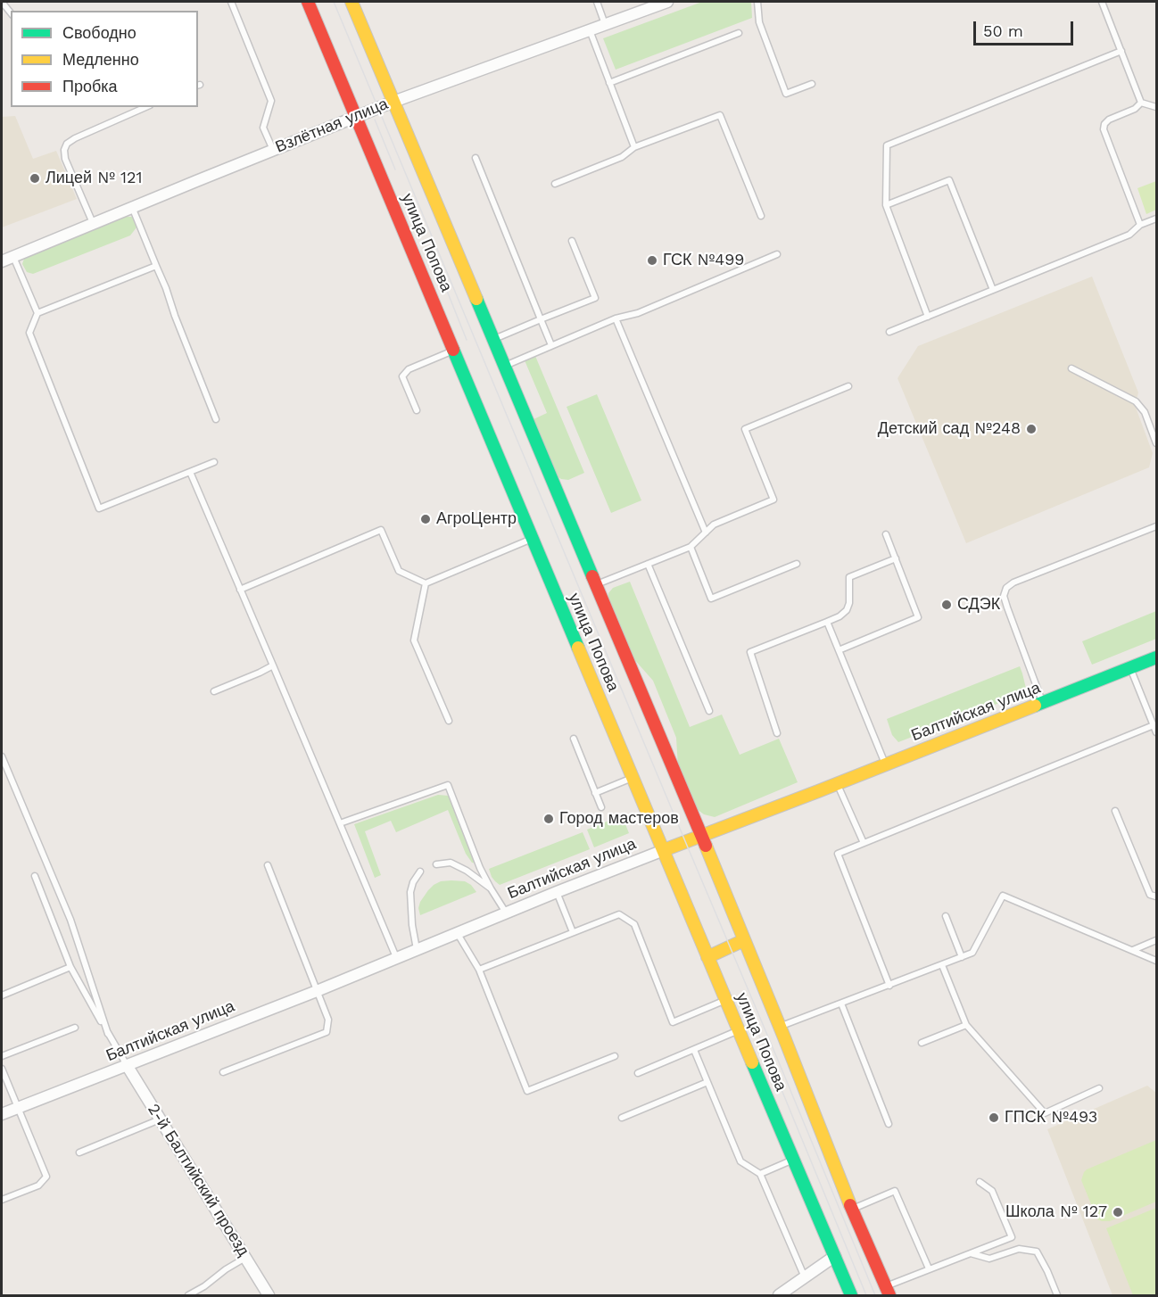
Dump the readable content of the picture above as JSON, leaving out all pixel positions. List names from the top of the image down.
{
  "streets": {
    "main road": ["улица Попова", "Балтийская улица"],
    "street": ["Взлётная улица", "2-й Балтийский проезд"]
  },
  "crossings": [
    ["Взлётная улица", "улица Попова"],
    ["улица Попова", "Балтийская улица"],
    ["Балтийская улица", "2-й Балтийский проезд"]
  ],
  "places": [
    "Лицей № 121",
    "ГСК №499",
    "Детский сад №248",
    "АгроЦентр",
    "СДЭК",
    "Город мастеров",
    "ГПСК №493",
    "Школа № 127"
  ],
  "legend": ["Свободно", "Медленно", "Пробка"],
  "scale_bar": "50 m"
}
